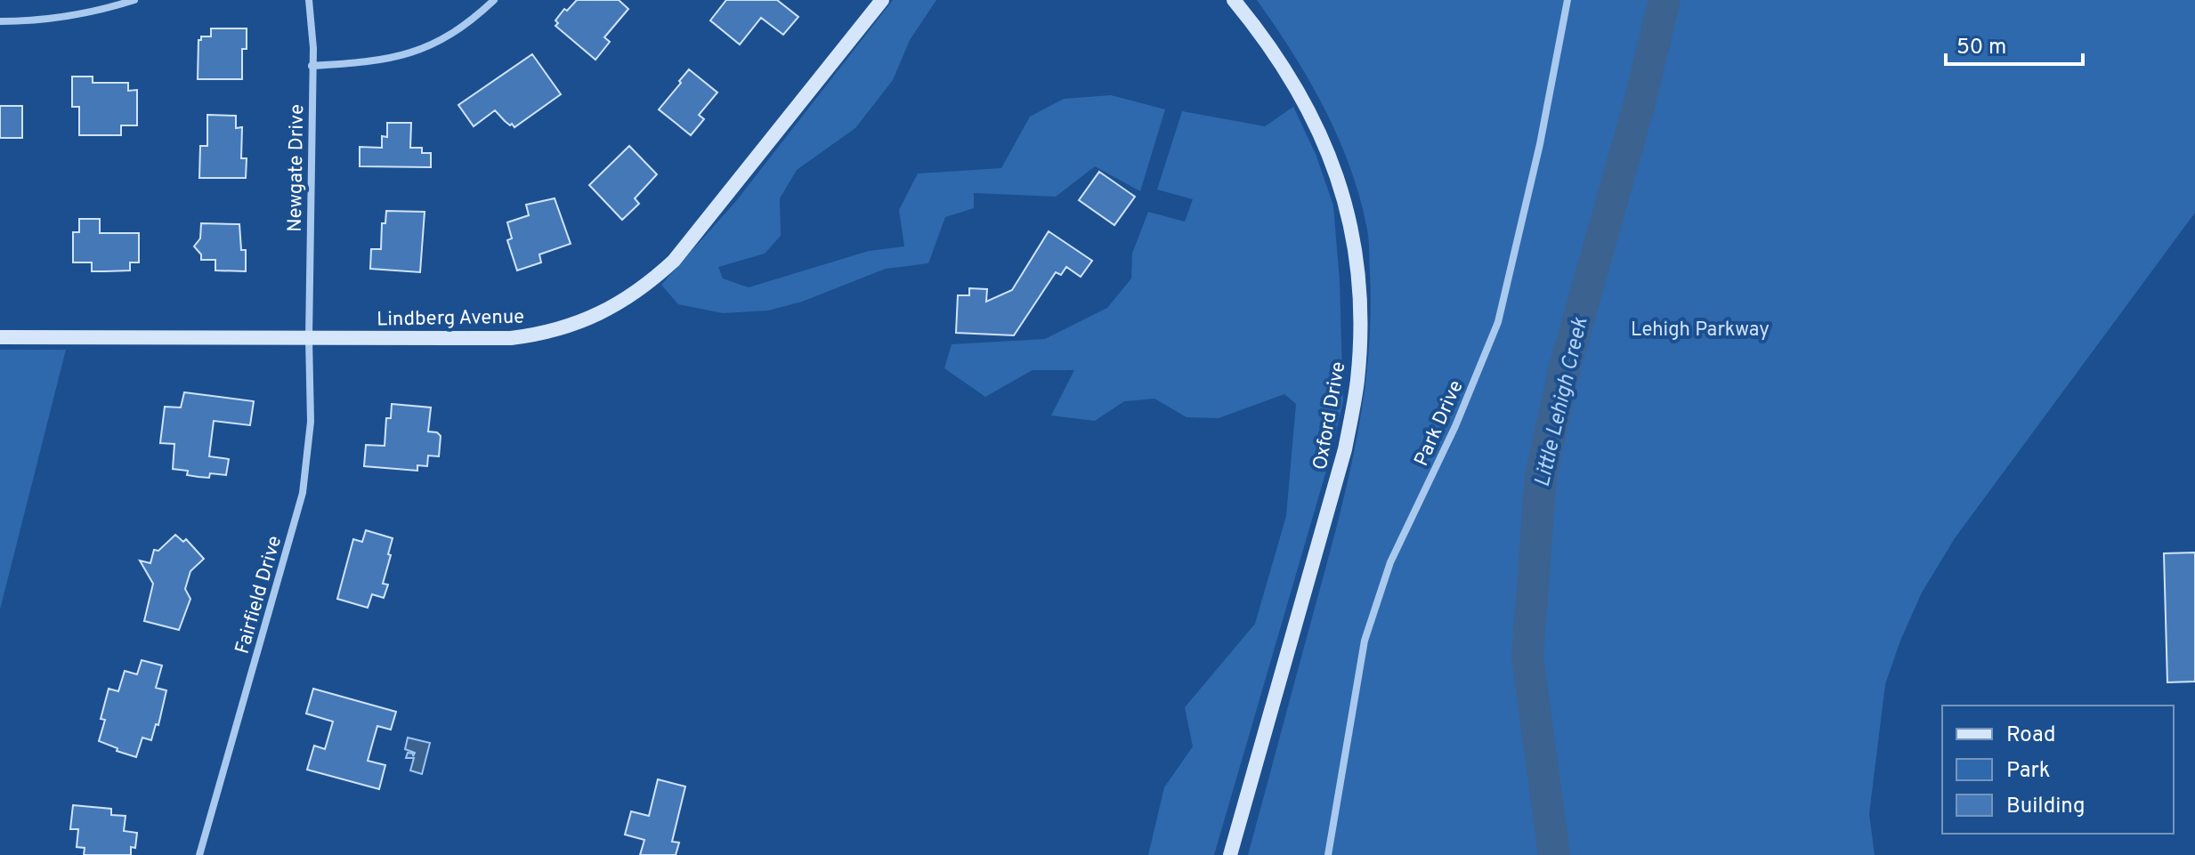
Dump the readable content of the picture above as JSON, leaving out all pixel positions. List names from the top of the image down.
{
  "streets": {
    "street": [
      "Newgate Drive",
      "Lindberg Avenue",
      "Oxford Drive",
      "Park Drive",
      "Fairfield Drive"
    ]
  },
  "crossings": [
    ["Newgate Drive", "Lindberg Avenue"],
    ["Newgate Drive", "Fairfield Drive"],
    ["Lindberg Avenue", "Fairfield Drive"]
  ],
  "water": ["Little Lehigh Creek"],
  "parks": ["Lehigh Parkway"],
  "legend": ["Road", "Park", "Building"],
  "scale_bar": "50 m"
}
